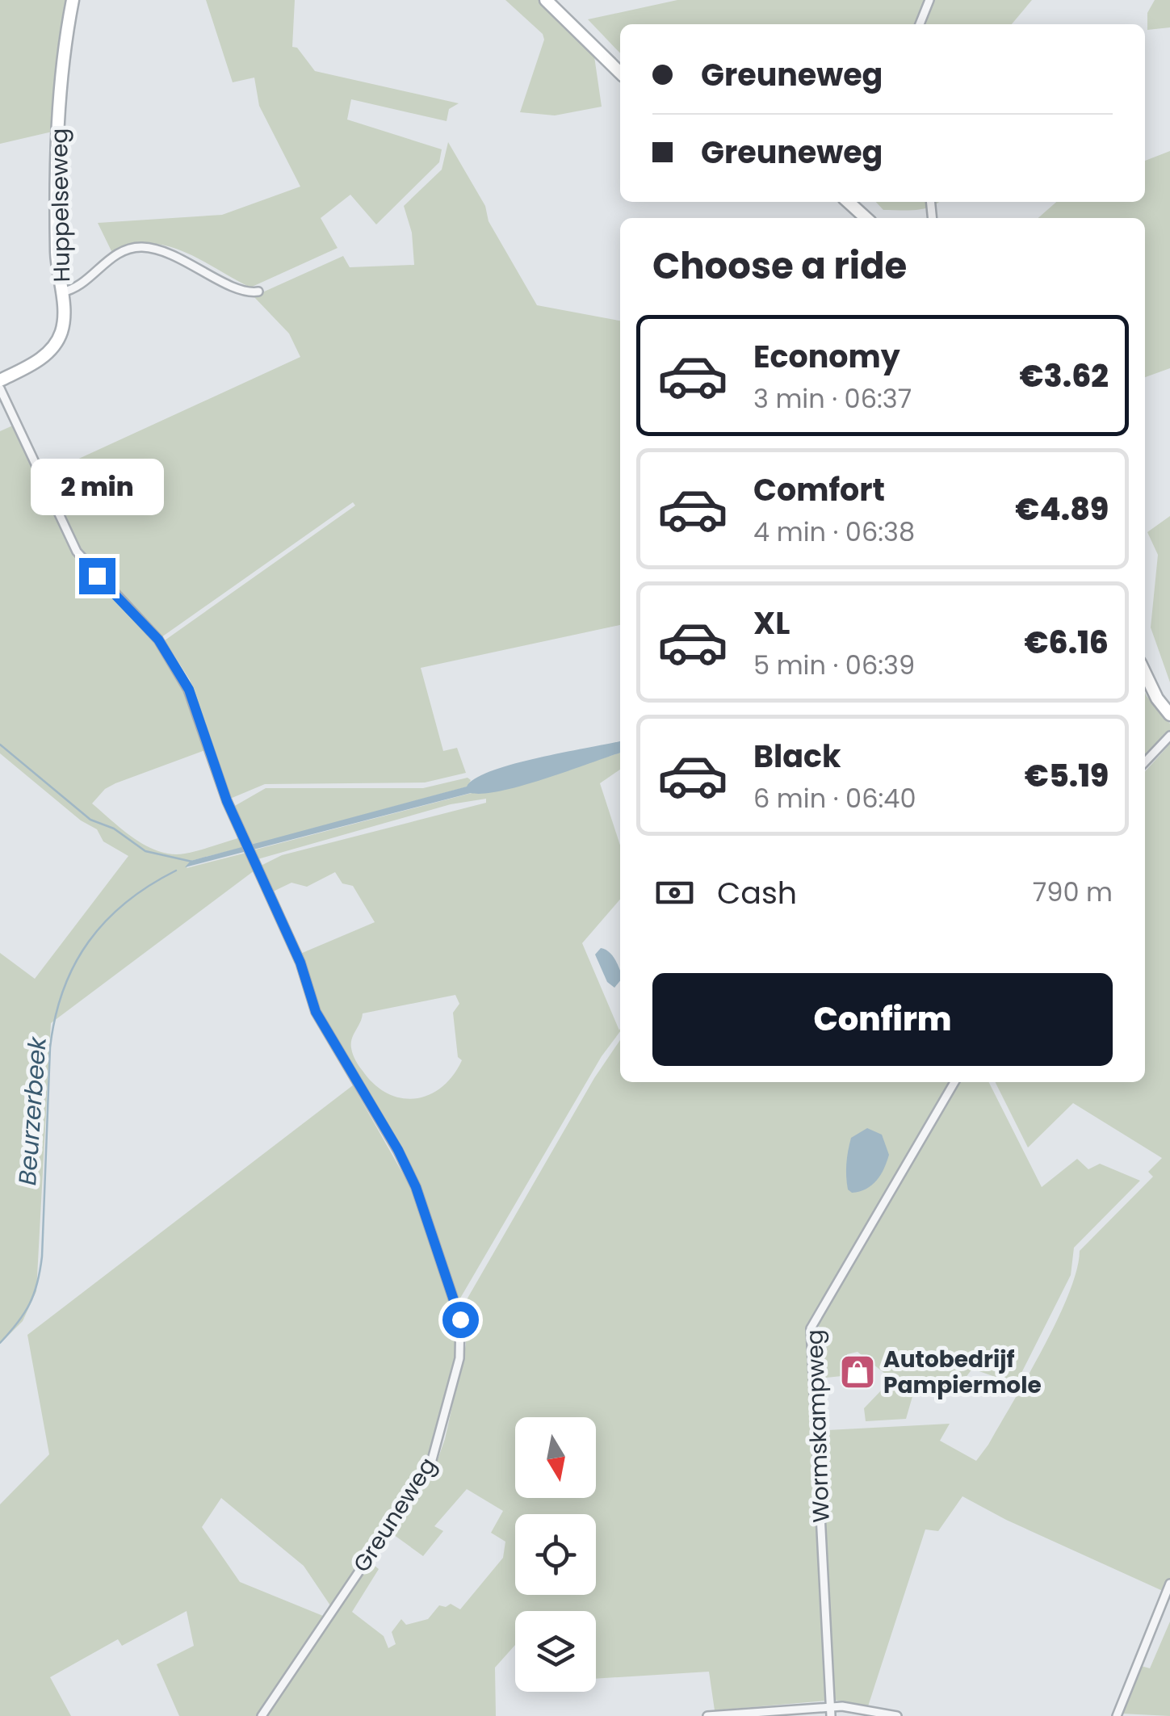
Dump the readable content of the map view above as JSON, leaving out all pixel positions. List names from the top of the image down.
{
  "streets": {
    "street": ["Huppelseweg", "Wormskampweg", "Greuneweg"]
  },
  "water": ["Beurzerbeek"],
  "places": {
    "shop": ["Autobedrijf Pampiermole"]
  },
  "north": "bottom",
  "page": {
    "banner": ["Greuneweg", "Greuneweg"],
    "heading": "Choose a ride",
    "list": [
      {
        "name": "Economy",
        "note": "3 min · 06:37",
        "value": "€3.62"
      },
      {
        "name": "Comfort",
        "note": "4 min · 06:38",
        "value": "€4.89"
      },
      {
        "name": "XL",
        "note": "5 min · 06:39",
        "value": "€6.16"
      },
      {
        "name": "Black",
        "note": "6 min · 06:40",
        "value": "€5.19"
      }
    ],
    "bubble": "2 min",
    "pay": ["Cash", "790 m"],
    "buttons": "Confirm"
  }
}
